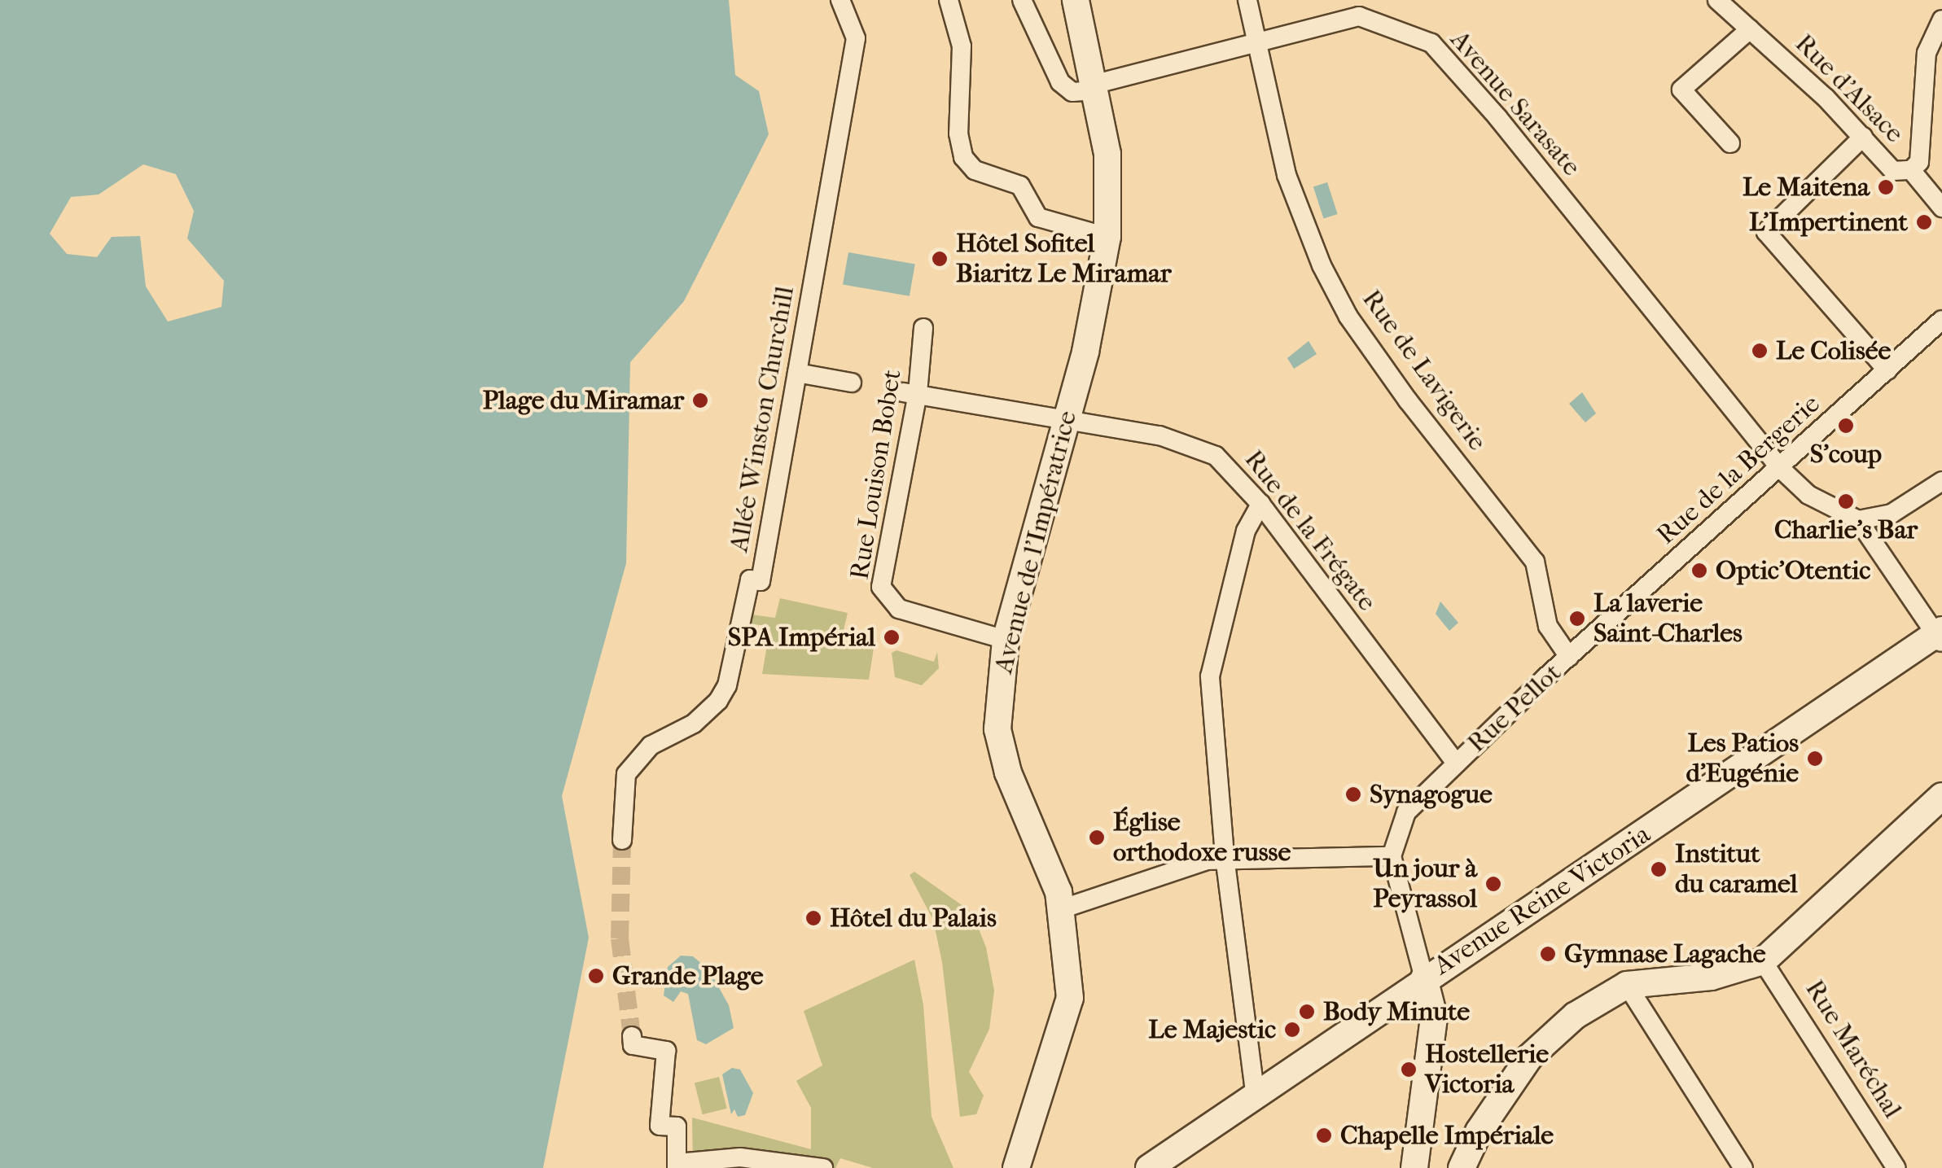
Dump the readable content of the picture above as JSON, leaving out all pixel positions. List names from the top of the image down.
{
  "streets": {
    "main road": ["Avenue de l'Impératrice", "Avenue Reine Victoria"],
    "street": [
      "Rue d'Alsace",
      "Avenue Sarasate",
      "Rue de Lavigerie",
      "Allée Winston Churchill",
      "Rue de la Bergerie",
      "Rue Louison Bobet",
      "Rue de la Frégate",
      "Rue Pellot",
      "Rue Maréchal"
    ]
  },
  "crossings": [
    ["Avenue Sarasate", "Rue de la Bergerie"],
    ["Rue de Lavigerie", "Rue de la Bergerie"],
    ["Rue de Lavigerie", "Rue Pellot"],
    ["Rue de la Bergerie", "Rue Pellot"],
    ["Rue Louison Bobet", "Rue de la Frégate"],
    ["Rue Louison Bobet", "Avenue de l'Impératrice"],
    ["Rue de la Frégate", "Avenue de l'Impératrice"],
    ["Rue de la Frégate", "Rue Pellot"]
  ],
  "places": [
    "Le Maitena",
    "L'Impertinent",
    "Hôtel Sofitel Biaritz Le Miramar",
    "Le Colisée",
    "Plage du Miramar",
    "S'coup",
    "Charlie's Bar",
    "Optic'Otentic",
    "La laverie Saint-Charles",
    "SPA Impérial",
    "Les Patios d'Eugénie",
    "Synagogue",
    "Église orthodoxe russe",
    "Institut du caramel",
    "Un jour à Peyrassol",
    "Hôtel du Palais",
    "Gymnase Lagache",
    "Grande Plage",
    "Body Minute",
    "Le Majestic",
    "Hostellerie Victoria",
    "Chapelle Impériale"
  ]
}
